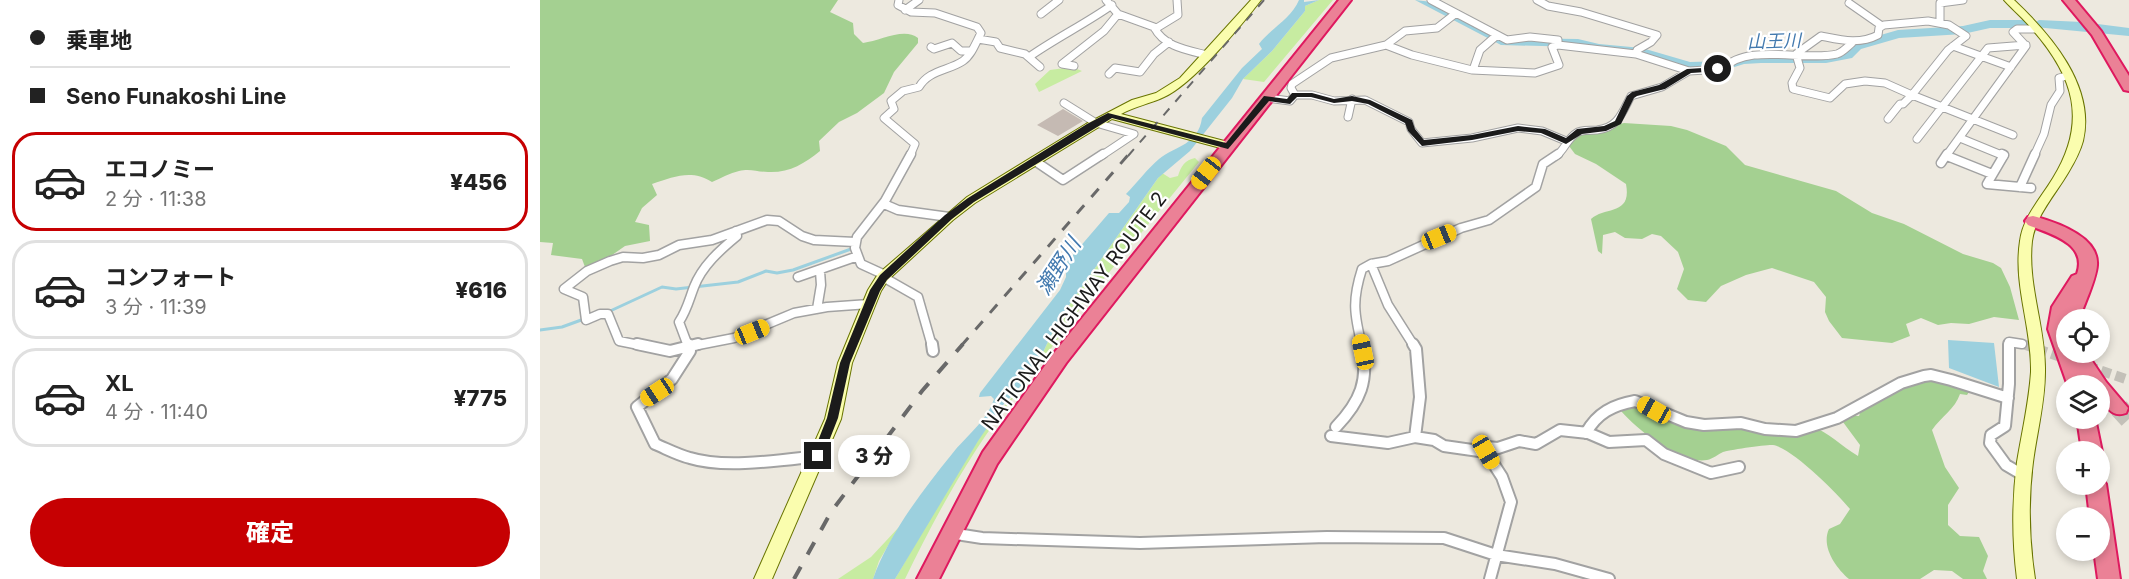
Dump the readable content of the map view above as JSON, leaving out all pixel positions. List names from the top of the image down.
{
  "streets": {
    "highway": ["NATIONAL HIGHWAY ROUTE 2"]
  },
  "water": ["山王川", "瀬野川"],
  "page": {
    "banner": ["乗車地", "Seno Funakoshi Line"],
    "list": [
      {
        "name": "エコノミー",
        "note": "2 分 · 11:38",
        "value": "¥456"
      },
      {
        "name": "コンフォート",
        "note": "3 分 · 11:39",
        "value": "¥616"
      },
      {
        "name": "XL",
        "note": "4 分 · 11:40",
        "value": "¥775"
      }
    ],
    "map_buttons": ["+", "−"],
    "bubble": "3 分",
    "buttons": "確定"
  }
}
